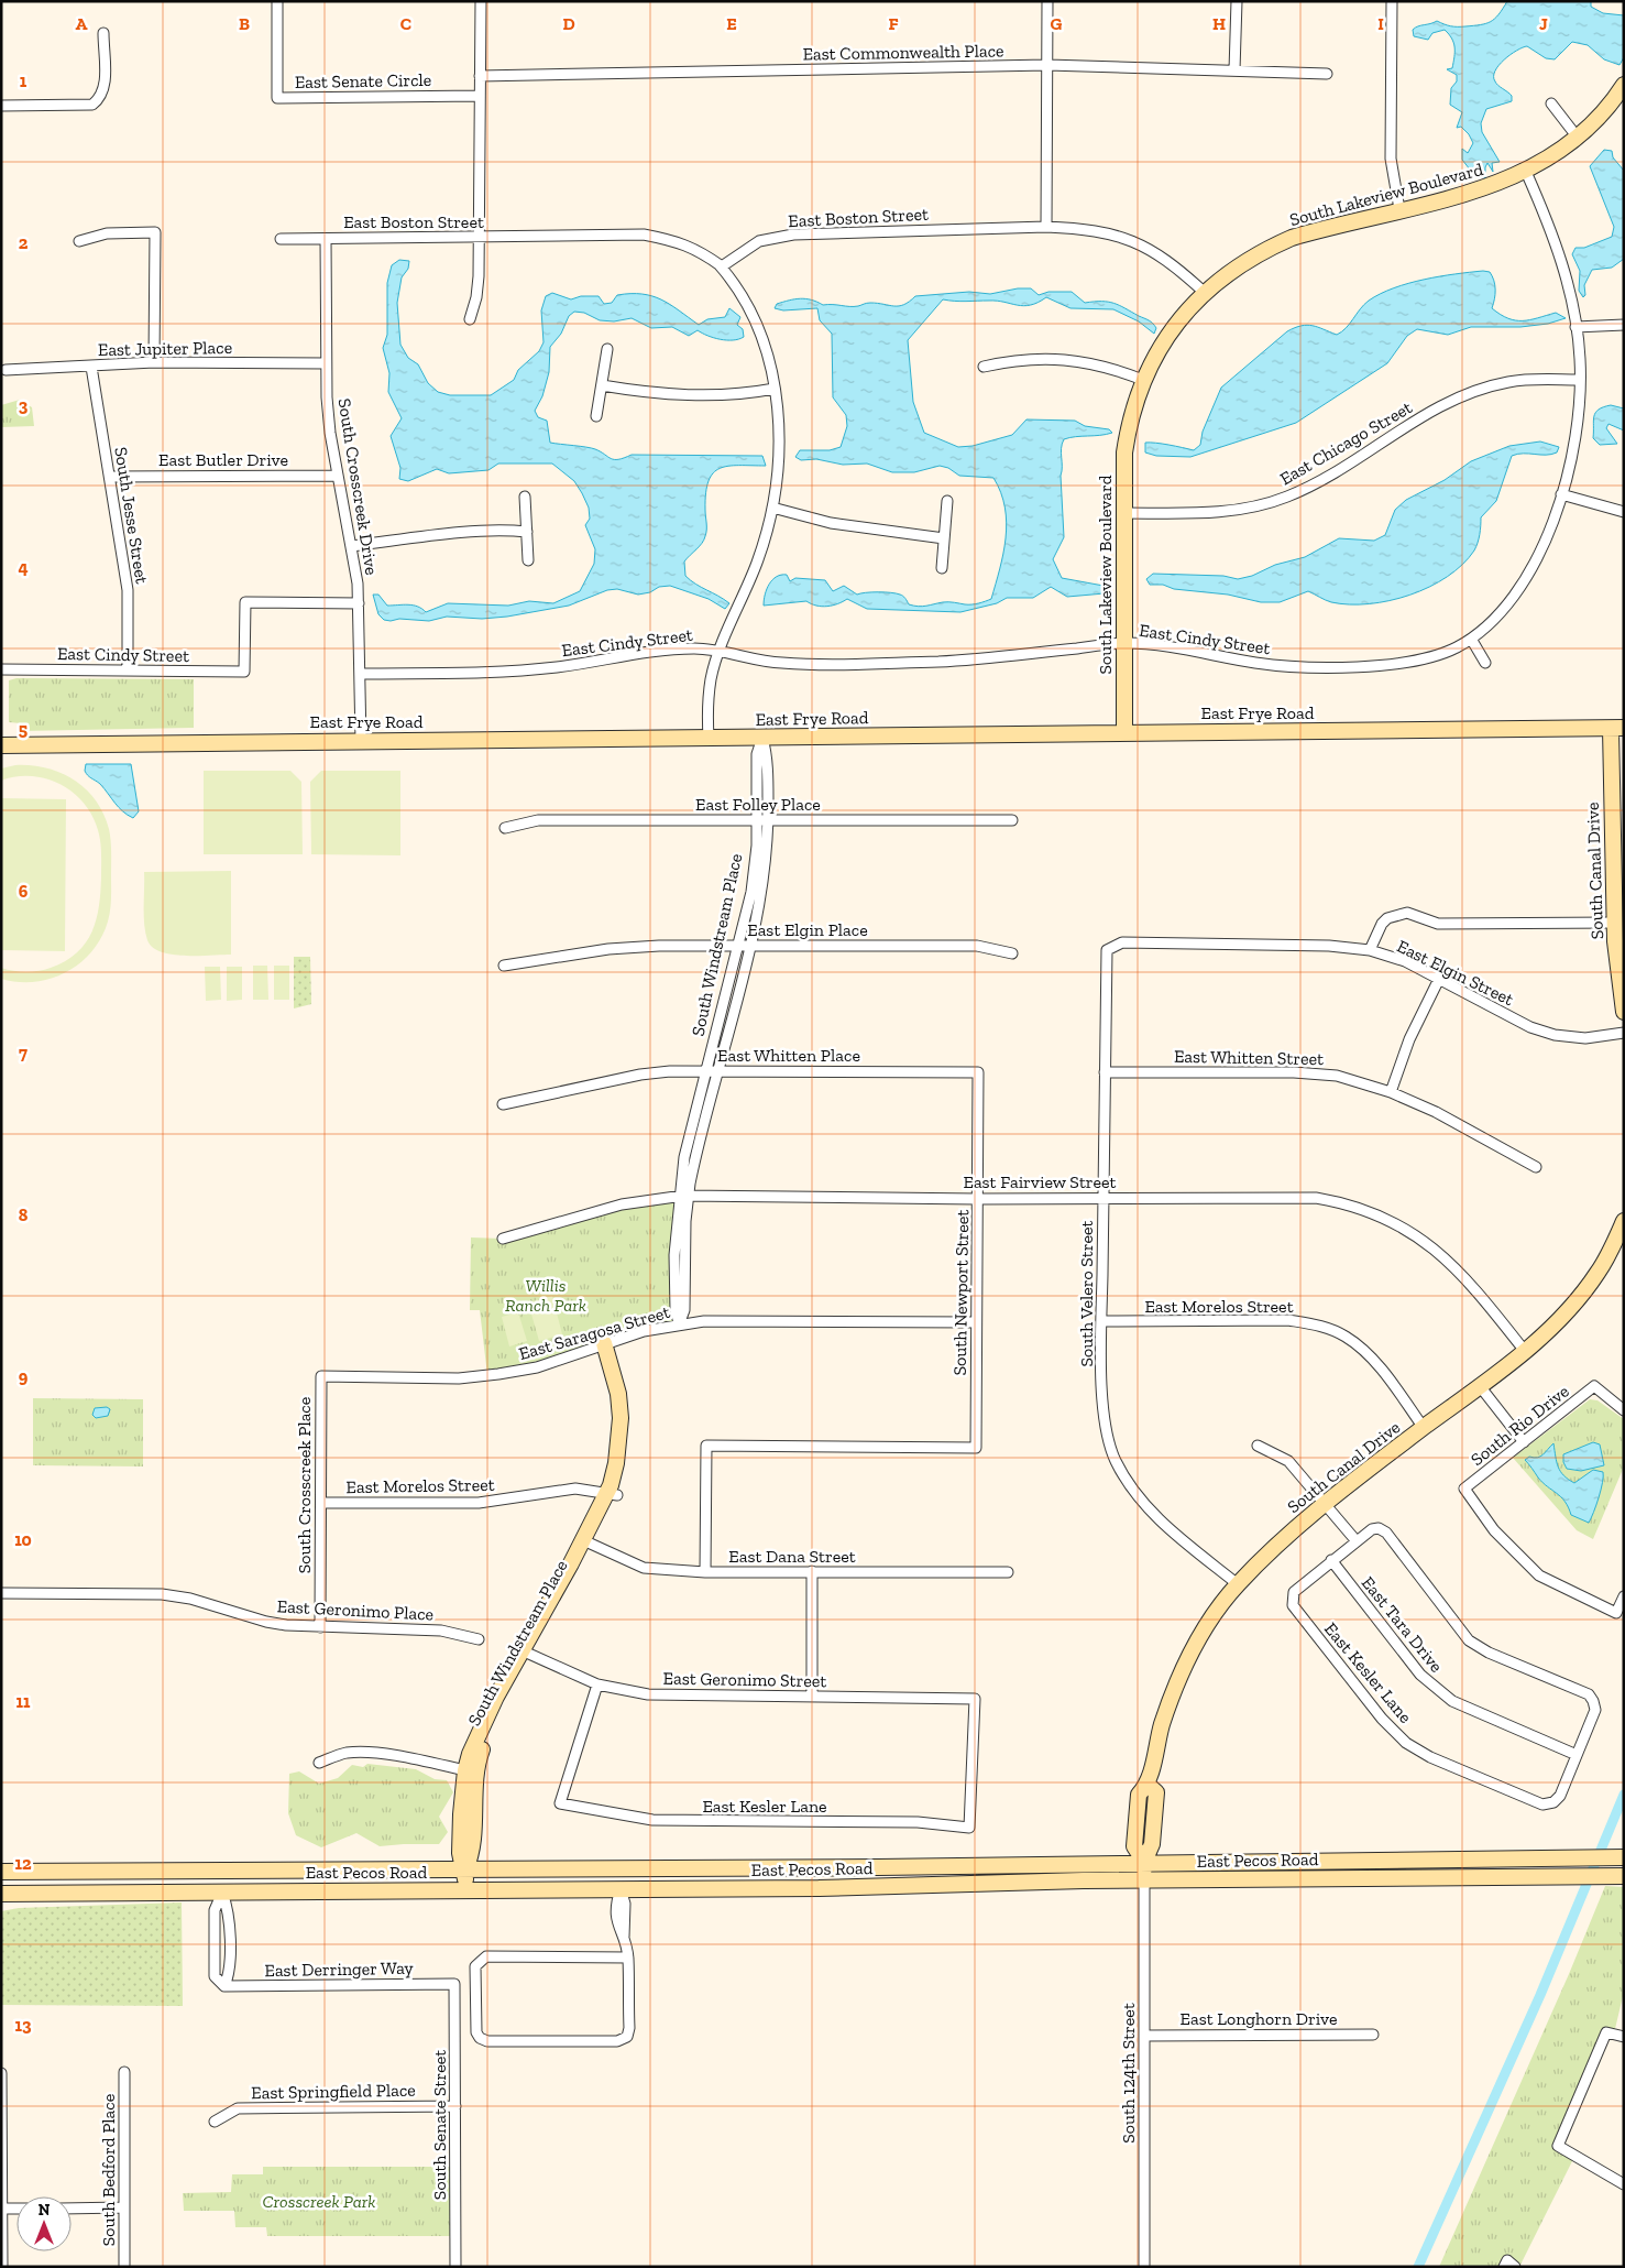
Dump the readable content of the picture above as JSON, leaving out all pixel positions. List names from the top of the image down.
{
  "streets": {
    "street": [
      "East Commonwealth Place",
      "East Senate Circle",
      "South Lakeview Boulevard",
      "East Boston Street",
      "East Jupiter Place",
      "East Chicago Street",
      "East Butler Drive",
      "South Crosscreek Drive",
      "South Jesse Street",
      "East Cindy Street",
      "East Frye Road",
      "East Folley Place",
      "South Canal Drive",
      "East Elgin Place",
      "South Windstream Place",
      "East Elgin Street",
      "East Whitten Place",
      "East Whitten Street",
      "East Fairview Street",
      "South Newport Street",
      "South Velero Street",
      "East Morelos Street",
      "East Saragosa Street",
      "South Rio Drive",
      "South Crosscreek Place",
      "East Dana Street",
      "East Geronimo Place",
      "East Tara Drive",
      "East Kesler Lane",
      "East Geronimo Street",
      "East Pecos Road",
      "East Derringer Way",
      "East Longhorn Drive",
      "South 124th Street",
      "East Springfield Place",
      "South Senate Street",
      "South Bedford Place"
    ]
  },
  "crossings": [
    ["South Lakeview Boulevard", "East Boston Street"],
    ["South Lakeview Boulevard", "East Chicago Street"],
    ["South Lakeview Boulevard", "East Cindy Street"],
    ["South Lakeview Boulevard", "East Frye Road"],
    ["East Boston Street", "South Crosscreek Drive"],
    ["East Jupiter Place", "South Crosscreek Drive"],
    ["East Jupiter Place", "South Jesse Street"],
    ["East Chicago Street", "East Cindy Street"],
    ["East Butler Drive", "South Crosscreek Drive"],
    ["East Butler Drive", "South Jesse Street"],
    ["South Crosscreek Drive", "East Cindy Street"],
    ["South Crosscreek Drive", "East Frye Road"],
    ["South Jesse Street", "East Cindy Street"],
    ["East Frye Road", "South Canal Drive"],
    ["East Frye Road", "South Windstream Place"],
    ["East Folley Place", "South Windstream Place"],
    ["South Canal Drive", "East Fairview Street"],
    ["South Canal Drive", "South Velero Street"],
    ["South Canal Drive", "East Morelos Street"],
    ["South Canal Drive", "East Pecos Road"],
    ["East Elgin Place", "South Windstream Place"],
    ["South Windstream Place", "East Whitten Place"],
    ["South Windstream Place", "East Fairview Street"],
    ["South Windstream Place", "East Morelos Street"],
    ["South Windstream Place", "East Saragosa Street"],
    ["South Windstream Place", "East Dana Street"],
    ["South Windstream Place", "East Geronimo Street"],
    ["South Windstream Place", "East Pecos Road"],
    ["East Elgin Street", "South Velero Street"],
    ["East Whitten Place", "South Newport Street"],
    ["East Whitten Street", "South Velero Street"],
    ["East Fairview Street", "South Newport Street"],
    ["East Fairview Street", "South Velero Street"],
    ["South Newport Street", "East Saragosa Street"],
    ["South Newport Street", "East Dana Street"],
    ["South Velero Street", "East Morelos Street"],
    ["East Morelos Street", "South Crosscreek Place"],
    ["East Saragosa Street", "South Crosscreek Place"],
    ["South Crosscreek Place", "East Geronimo Place"],
    ["East Tara Drive", "East Kesler Lane"],
    ["East Kesler Lane", "East Geronimo Street"],
    ["East Pecos Road", "South 124th Street"],
    ["East Derringer Way", "South Senate Street"],
    ["East Longhorn Drive", "South 124th Street"],
    ["East Springfield Place", "South Senate Street"]
  ],
  "parks": ["Willis Ranch Park", "Crosscreek Park"],
  "north": "top",
  "grid": {
    "columns": [
      "A",
      "B",
      "C",
      "D",
      "E",
      "F",
      "G",
      "H",
      "I",
      "J"
    ],
    "rows": [
      "1",
      "2",
      "3",
      "4",
      "5",
      "6",
      "7",
      "8",
      "9",
      "10",
      "11",
      "12",
      "13"
    ]
  }
}
